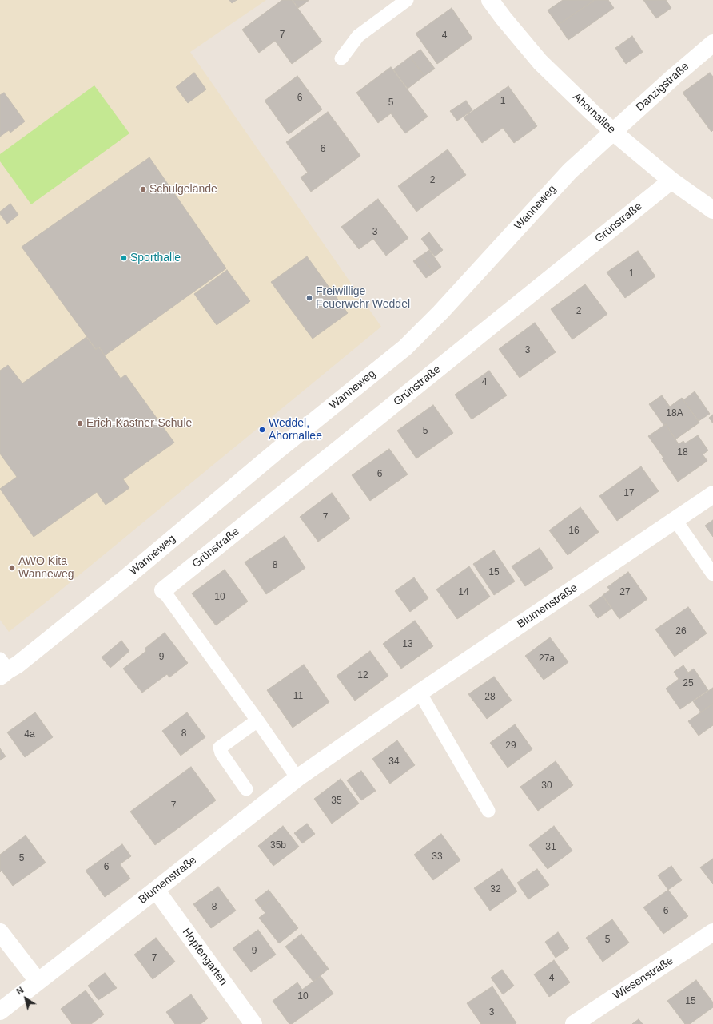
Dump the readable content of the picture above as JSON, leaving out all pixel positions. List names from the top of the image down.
{
  "streets": {
    "street": [
      "Danzigstraße",
      "Ahornallee",
      "Wanneweg",
      "Grünstraße",
      "Blumenstraße",
      "Hopfengarten",
      "Wiesenstraße"
    ]
  },
  "crossings": [
    ["Danzigstraße", "Ahornallee"],
    ["Danzigstraße", "Wanneweg"],
    ["Ahornallee", "Wanneweg"],
    ["Ahornallee", "Grünstraße"],
    ["Blumenstraße", "Hopfengarten"]
  ],
  "places": [
    "Schulgelände",
    "Sporthalle",
    "Freiwillige Feuerwehr Weddel",
    "Erich-Kästner-Schule",
    "Weddel, Ahornallee",
    "AWO Kita Wanneweg"
  ],
  "house_numbers": [
    "7",
    "4",
    "6",
    "1",
    "5",
    "6",
    "2",
    "3",
    "1",
    "2",
    "3",
    "4",
    "18A",
    "5",
    "18",
    "6",
    "17",
    "7",
    "16",
    "8",
    "15",
    "14",
    "27",
    "10",
    "26",
    "13",
    "9",
    "27a",
    "12",
    "25",
    "11",
    "28",
    "8",
    "4a",
    "29",
    "34",
    "30",
    "35",
    "7",
    "35b",
    "31",
    "33",
    "5",
    "6",
    "32",
    "8",
    "6",
    "5",
    "9",
    "7",
    "4",
    "10",
    "15",
    "3"
  ],
  "north": "top left"
}
